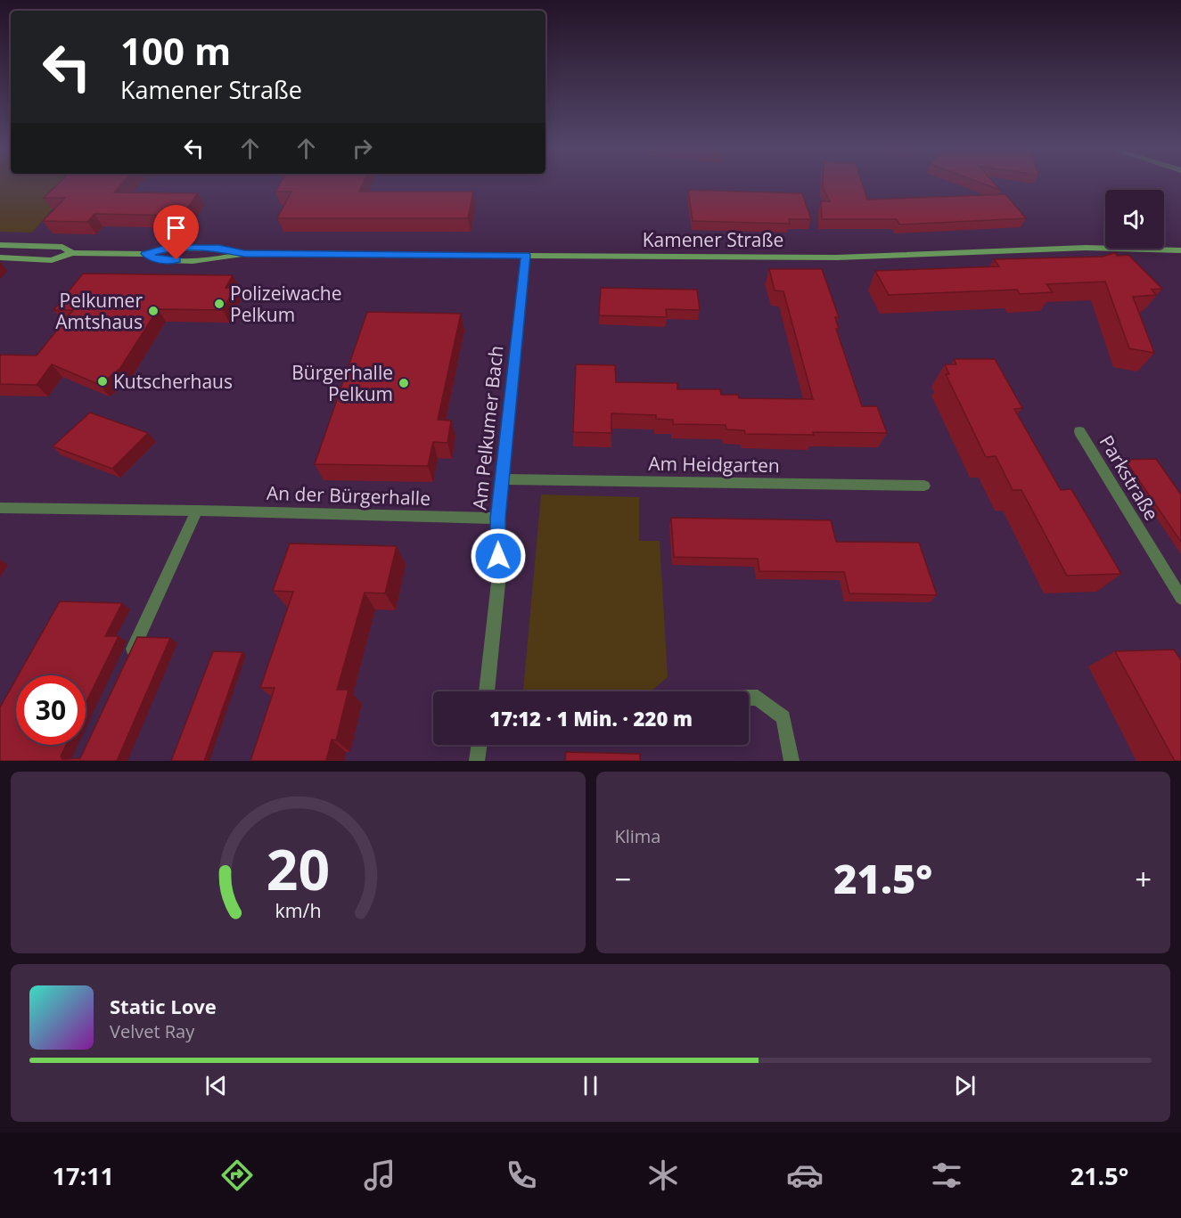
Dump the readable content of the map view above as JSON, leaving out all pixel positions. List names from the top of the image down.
{
  "streets": {
    "main road": ["Kamener Straße"],
    "street": [
      "Am Pelkumer Bach",
      "Am Heidgarten",
      "Parkstraße",
      "An der Bürgerhalle"
    ]
  },
  "crossings": [
    ["Kamener Straße", "Am Pelkumer Bach"],
    ["Am Pelkumer Bach", "Am Heidgarten"],
    ["Am Pelkumer Bach", "An der Bürgerhalle"]
  ],
  "places": [
    "Polizeiwache Pelkum",
    "Pelkumer Amtshaus",
    "Kutscherhaus",
    "Bürgerhalle Pelkum"
  ],
  "page": {
    "turn": ["100 m", "Kamener Straße"],
    "limit": "30",
    "trip": "17:12 · 1 Min. · 220 m",
    "tile": "Klima",
    "heat": ["−", "21.5°", "+"],
    "song": ["Static Love", "Velvet Ray"],
    "tabs": ["17:11", "21.5°"],
    "gauge": ["20", "km/h"]
  }
}
